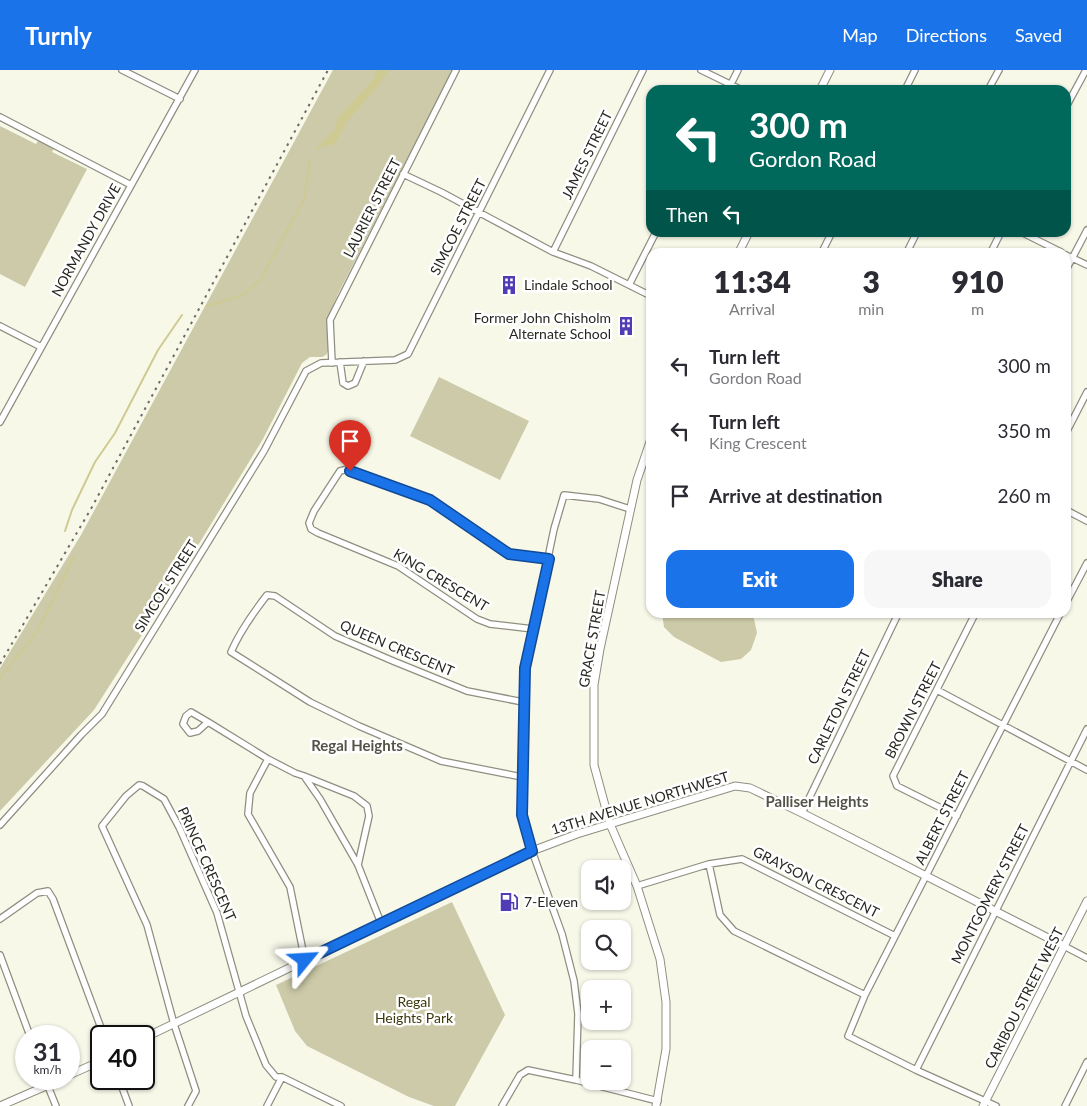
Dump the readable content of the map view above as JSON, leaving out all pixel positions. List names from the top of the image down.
{
  "streets": {
    "street": [
      "JAMES STREET",
      "LAURIER STREET",
      "SIMCOE STREET",
      "NORMANDY DRIVE",
      "KING CRESCENT",
      "GRACE STREET",
      "QUEEN CRESCENT",
      "CARLETON STREET",
      "BROWN STREET",
      "13TH AVENUE NORTHWEST",
      "ALBERT STREET",
      "PRINCE CRESCENT",
      "GRAYSON CRESCENT",
      "MONTGOMERY STREET",
      "CARIBOU STREET WEST"
    ]
  },
  "crossings": [
    ["LAURIER STREET", "SIMCOE STREET"],
    ["GRACE STREET", "13TH AVENUE NORTHWEST"],
    ["GRACE STREET", "GRAYSON CRESCENT"],
    ["CARLETON STREET", "13TH AVENUE NORTHWEST"],
    ["BROWN STREET", "ALBERT STREET"],
    ["13TH AVENUE NORTHWEST", "ALBERT STREET"],
    ["13TH AVENUE NORTHWEST", "PRINCE CRESCENT"],
    ["13TH AVENUE NORTHWEST", "MONTGOMERY STREET"],
    ["13TH AVENUE NORTHWEST", "CARIBOU STREET WEST"],
    ["ALBERT STREET", "GRAYSON CRESCENT"],
    ["ALBERT STREET", "MONTGOMERY STREET"]
  ],
  "districts": ["Regal Heights", "Palliser Heights"],
  "parks": ["Regal Heights Park"],
  "places": {
    "building": ["Lindale School", "Former John Chisholm Alternate School"],
    "fuel station": ["7-Eleven"]
  },
  "page": {
    "header": "Turnly",
    "nav": ["Map", "Directions", "Saved"],
    "turn": ["300 m", "Gordon Road"],
    "then": "Then",
    "eta": [
      "11:34",
      "Arrival",
      "3",
      "min",
      "910",
      "m"
    ],
    "list": [
      {
        "name": "Turn left",
        "note": "Gordon Road",
        "value": "300 m"
      },
      {
        "name": "Turn left",
        "note": "King Crescent",
        "value": "350 m"
      },
      {
        "name": "Arrive at destination",
        "value": "260 m"
      }
    ],
    "buttons": ["Exit", "Share"],
    "map_buttons": ["+", "−"],
    "speed": "31 km/h",
    "limit": "40"
  }
}
